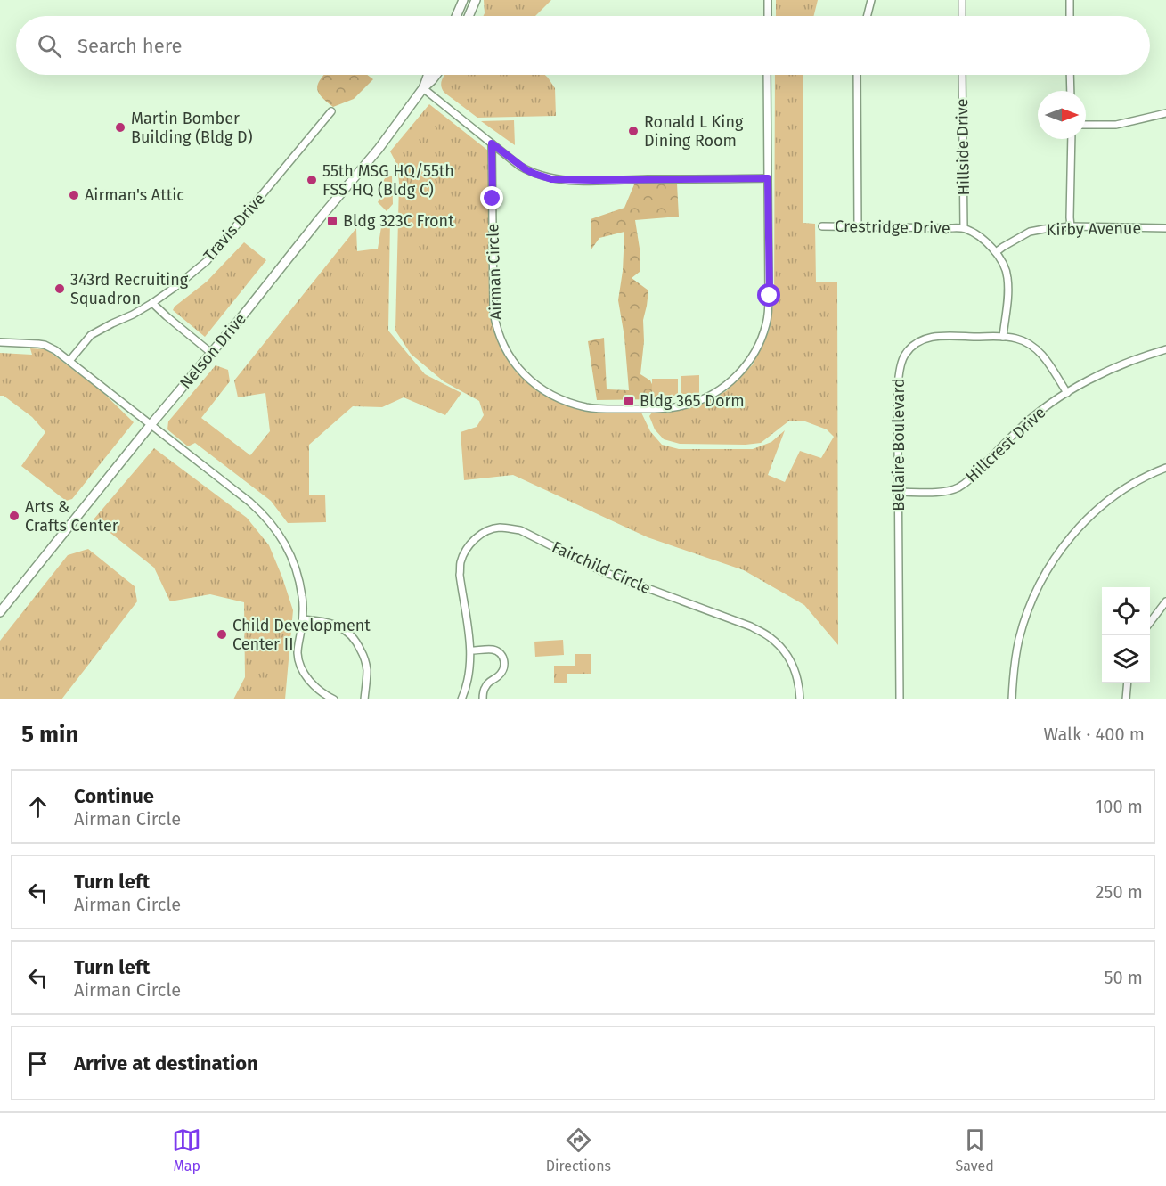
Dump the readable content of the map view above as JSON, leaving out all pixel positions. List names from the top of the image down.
{
  "streets": {
    "street": [
      "Hillside Drive",
      "Travis Drive",
      "Crestridge Drive",
      "Kirby Avenue",
      "Airman Circle",
      "Nelson Drive",
      "Bellaire Boulevard",
      "Hillcrest Drive",
      "Fairchild Circle"
    ]
  },
  "crossings": [
    ["Hillside Drive", "Crestridge Drive"],
    ["Crestridge Drive", "Kirby Avenue"],
    ["Crestridge Drive", "Bellaire Boulevard"],
    ["Bellaire Boulevard", "Hillcrest Drive"]
  ],
  "places": {
    "other": [
      "Martin Bomber Building (Bldg D)",
      "Ronald L King Dining Room",
      "55th MSG HQ/55th FSS HQ (Bldg C)",
      "Airman's Attic",
      "343rd Recruiting Squadron",
      "Arts & Crafts Center",
      "Child Development Center II"
    ],
    "transit": ["Bldg 323C Front", "Bldg 365 Dorm"]
  },
  "north": "right",
  "page": {
    "search": "Search here",
    "heading": ["5 min", "Walk · 400 m"],
    "list": [
      ["Continue", "Airman Circle", "100 m"],
      ["Turn left", "Airman Circle", "250 m"],
      ["Turn left", "Airman Circle", "50 m"],
      "Arrive at destination"
    ],
    "nav": ["Map", "Directions", "Saved"]
  }
}
